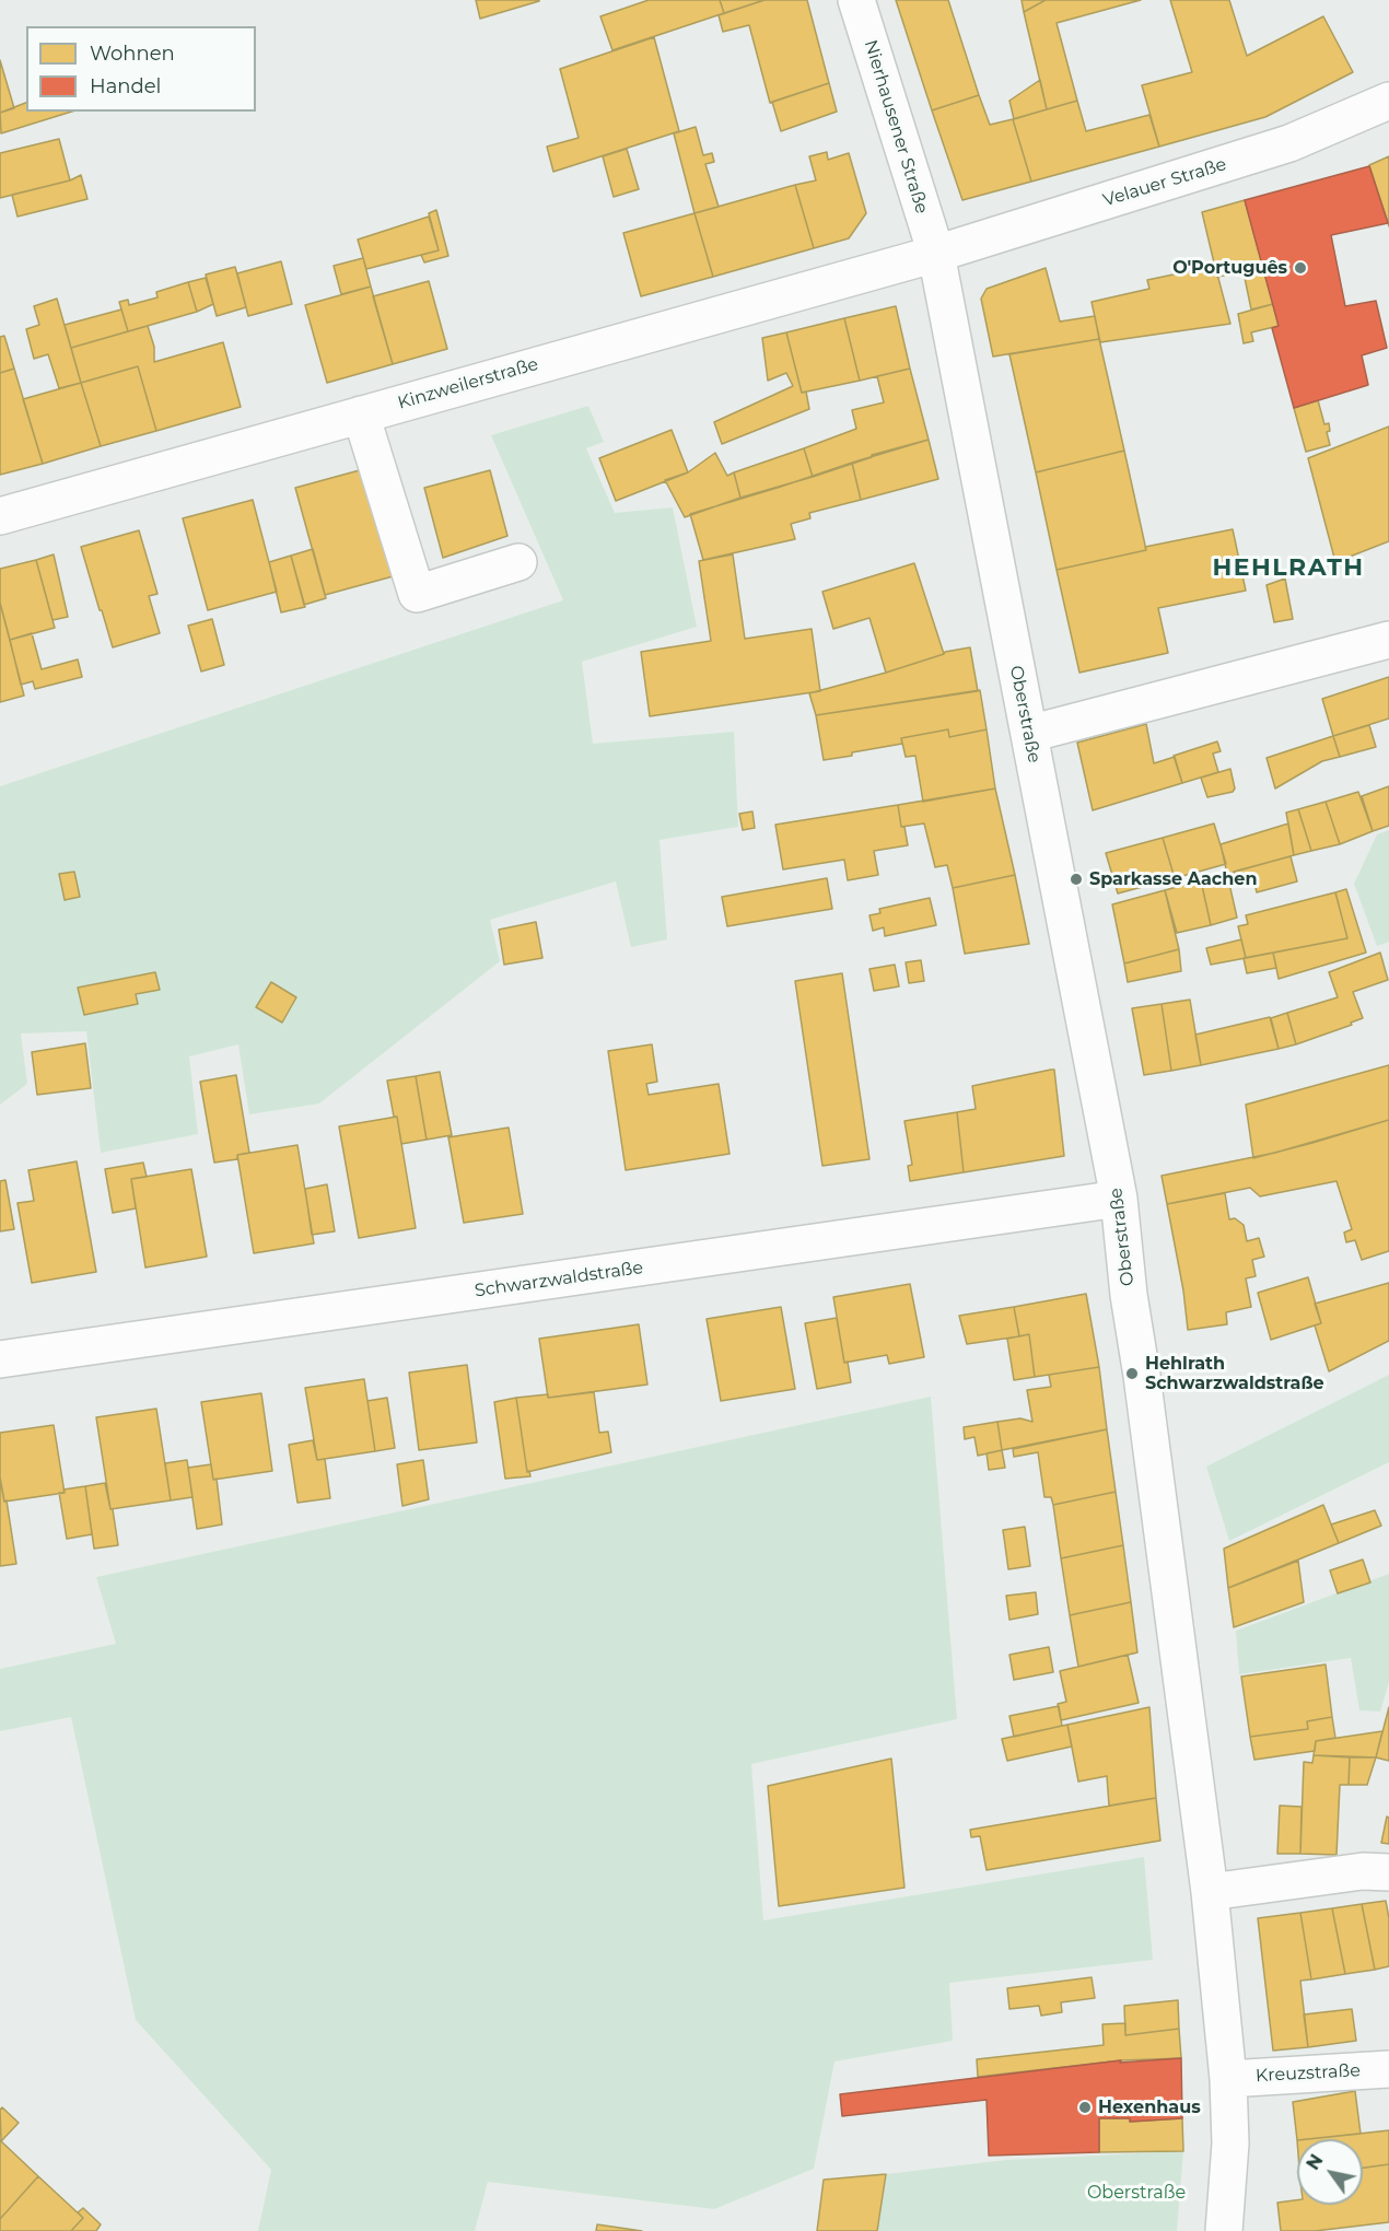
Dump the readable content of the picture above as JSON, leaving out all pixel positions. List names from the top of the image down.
{
  "streets": {
    "street": [
      "Nierhausener Straße",
      "Velauer Straße",
      "Kinzweilerstraße",
      "Oberstraße",
      "Schwarzwaldstraße",
      "Kreuzstraße"
    ]
  },
  "crossings": [
    ["Nierhausener Straße", "Velauer Straße"],
    ["Nierhausener Straße", "Kinzweilerstraße"],
    ["Nierhausener Straße", "Oberstraße"],
    ["Velauer Straße", "Kinzweilerstraße"],
    ["Velauer Straße", "Oberstraße"],
    ["Kinzweilerstraße", "Oberstraße"],
    ["Oberstraße", "Schwarzwaldstraße"],
    ["Oberstraße", "Kreuzstraße"]
  ],
  "districts": ["HEHLRATH"],
  "parks": ["Oberstraße"],
  "places": [
    "O'Português",
    "Sparkasse Aachen",
    "Hehlrath Schwarzwaldstraße",
    "Hexenhaus"
  ],
  "legend": ["Wohnen", "Handel"],
  "north": "top left"
}
